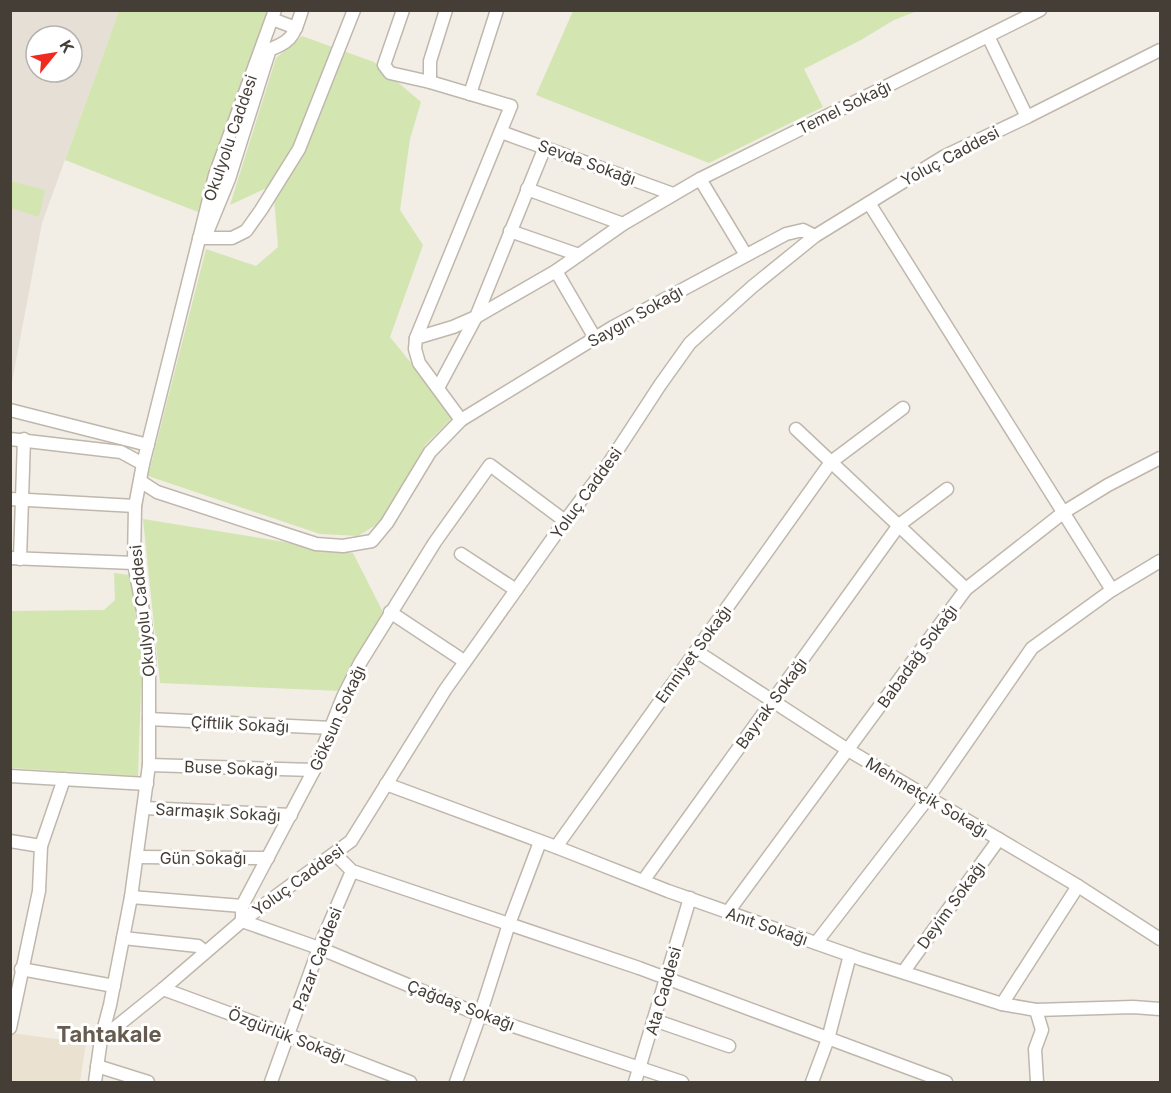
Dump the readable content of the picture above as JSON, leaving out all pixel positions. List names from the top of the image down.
{
  "streets": {
    "street": [
      "Temel Sokağı",
      "Okulyolu Caddesi",
      "Yoluç Caddesi",
      "Sevda Sokağı",
      "Saygın Sokağı",
      "Emniyet Sokağı",
      "Babadağ Sokağı",
      "Bayrak Sokağı",
      "Göksun Sokağı",
      "Çiftlik Sokağı",
      "Buse Sokağı",
      "Mehmetçik Sokağı",
      "Sarmaşık Sokağı",
      "Gün Sokağı",
      "Deyim Sokağı",
      "Anıt Sokağı",
      "Pazar Caddesi",
      "Ata Caddesi",
      "Çağdaş Sokağı",
      "Özgürlük Sokağı"
    ]
  },
  "crossings": [
    ["Temel Sokağı", "Sevda Sokağı"],
    ["Okulyolu Caddesi", "Yoluç Caddesi"],
    ["Okulyolu Caddesi", "Saygın Sokağı"],
    ["Okulyolu Caddesi", "Çiftlik Sokağı"],
    ["Okulyolu Caddesi", "Buse Sokağı"],
    ["Okulyolu Caddesi", "Sarmaşık Sokağı"],
    ["Okulyolu Caddesi", "Gün Sokağı"],
    ["Yoluç Caddesi", "Saygın Sokağı"],
    ["Yoluç Caddesi", "Göksun Sokağı"],
    ["Yoluç Caddesi", "Anıt Sokağı"],
    ["Yoluç Caddesi", "Çağdaş Sokağı"],
    ["Yoluç Caddesi", "Özgürlük Sokağı"],
    ["Emniyet Sokağı", "Mehmetçik Sokağı"],
    ["Emniyet Sokağı", "Anıt Sokağı"],
    ["Babadağ Sokağı", "Mehmetçik Sokağı"],
    ["Babadağ Sokağı", "Anıt Sokağı"],
    ["Bayrak Sokağı", "Mehmetçik Sokağı"],
    ["Bayrak Sokağı", "Anıt Sokağı"],
    ["Göksun Sokağı", "Çiftlik Sokağı"],
    ["Göksun Sokağı", "Buse Sokağı"],
    ["Göksun Sokağı", "Sarmaşık Sokağı"],
    ["Göksun Sokağı", "Gün Sokağı"],
    ["Göksun Sokağı", "Çağdaş Sokağı"],
    ["Mehmetçik Sokağı", "Deyim Sokağı"],
    ["Deyim Sokağı", "Anıt Sokağı"],
    ["Anıt Sokağı", "Ata Caddesi"],
    ["Pazar Caddesi", "Çağdaş Sokağı"],
    ["Pazar Caddesi", "Özgürlük Sokağı"],
    ["Ata Caddesi", "Çağdaş Sokağı"]
  ],
  "districts": ["Tahtakale"],
  "north": "top right"
}
